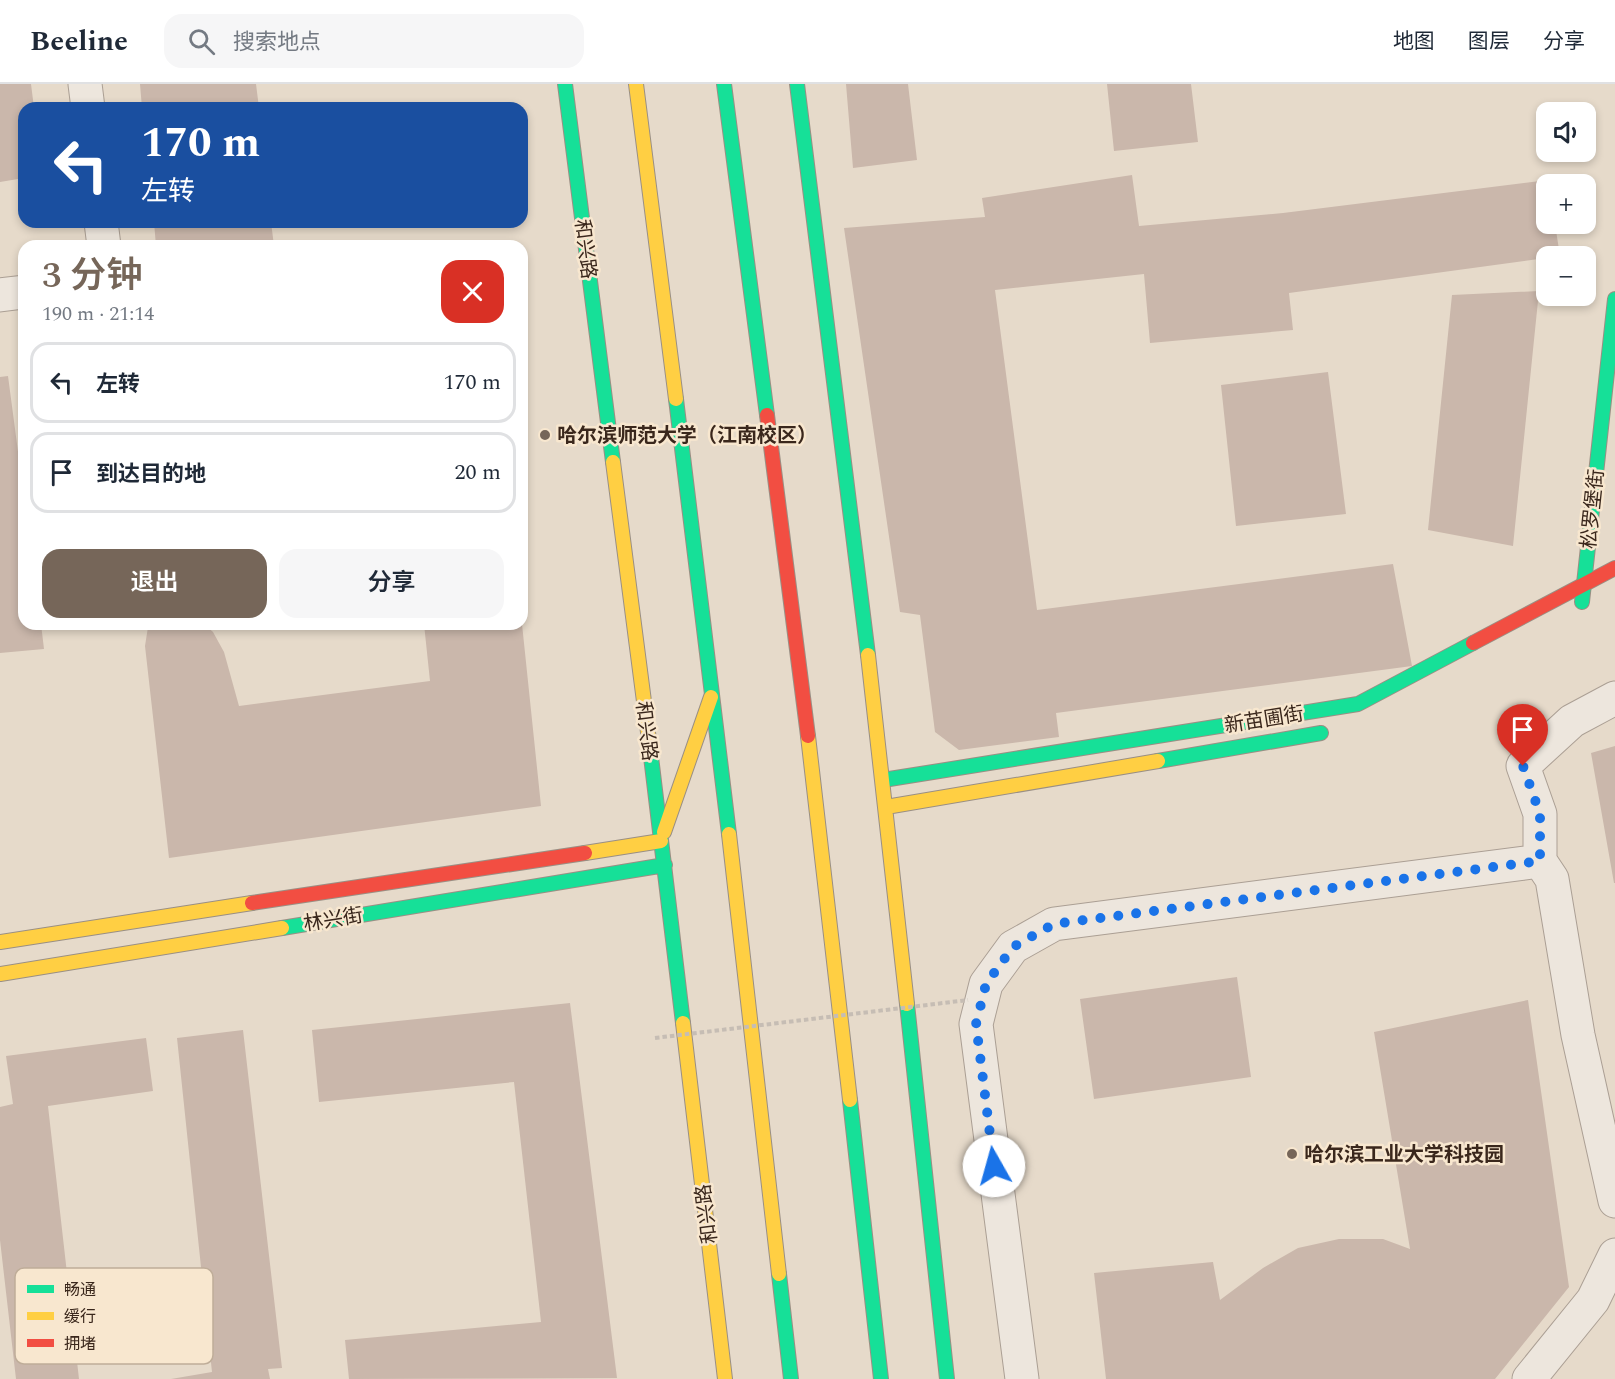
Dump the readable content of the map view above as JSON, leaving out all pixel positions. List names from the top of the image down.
{
  "streets": {
    "main road": [
      "和兴路",
      "松罗堡街",
      "新苗圃街",
      "林兴街"
    ]
  },
  "crossings": [
    ["和兴路", "林兴街"],
    ["松罗堡街", "新苗圃街"]
  ],
  "places": ["哈尔滨师范大学（江南校区）", "哈尔滨工业大学科技园"],
  "legend": ["畅通", "缓行", "拥堵"],
  "page": {
    "header": "Beeline",
    "search": "搜索地点",
    "nav": ["地图", "图层", "分享"],
    "map_buttons": ["+", "−"],
    "turn": ["170 m", "左转"],
    "heading": ["3 分钟", "190 m · 21:14"],
    "list": [
      {
        "name": "左转",
        "value": "170 m"
      },
      {
        "name": "到达目的地",
        "value": "20 m"
      }
    ],
    "buttons": ["退出", "分享"]
  }
}
